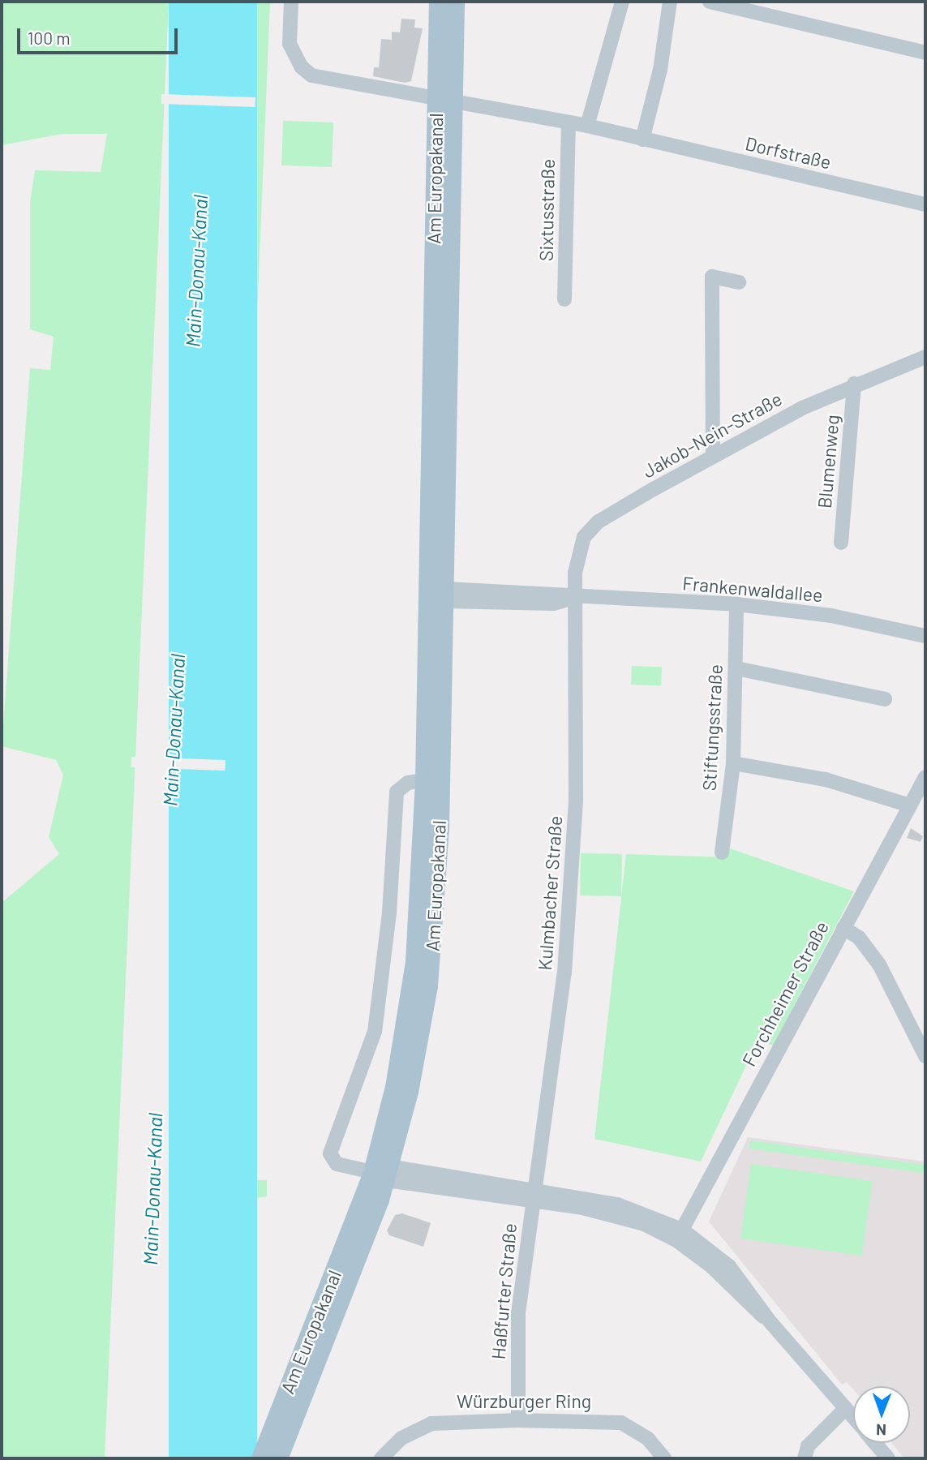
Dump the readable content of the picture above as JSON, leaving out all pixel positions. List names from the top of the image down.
{
  "streets": {
    "main road": ["Am Europakanal"],
    "street": [
      "Dorfstraße",
      "Sixtusstraße",
      "Jakob-Nein-Straße",
      "Blumenweg",
      "Frankenwaldallee",
      "Stiftungsstraße",
      "Kulmbacher Straße",
      "Forchheimer Straße",
      "Haßfurter Straße",
      "Würzburger Ring"
    ]
  },
  "crossings": [
    ["Dorfstraße", "Am Europakanal"],
    ["Dorfstraße", "Sixtusstraße"],
    ["Am Europakanal", "Frankenwaldallee"],
    ["Jakob-Nein-Straße", "Blumenweg"],
    ["Jakob-Nein-Straße", "Frankenwaldallee"],
    ["Jakob-Nein-Straße", "Kulmbacher Straße"],
    ["Frankenwaldallee", "Stiftungsstraße"],
    ["Frankenwaldallee", "Kulmbacher Straße"],
    ["Kulmbacher Straße", "Haßfurter Straße"],
    ["Haßfurter Straße", "Würzburger Ring"]
  ],
  "water": ["Main-Donau-Kanal"],
  "scale_bar": "100 m",
  "north": "bottom"
}
